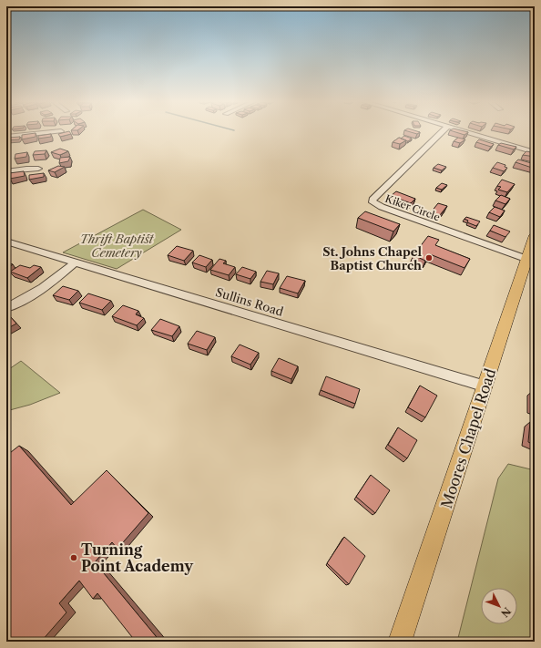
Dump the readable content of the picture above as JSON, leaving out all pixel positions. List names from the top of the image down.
{
  "streets": {
    "main road": ["Moores Chapel Road"],
    "street": ["Kiker Circle", "Sullins Road"]
  },
  "crossings": [
    ["Kiker Circle", "Moores Chapel Road"],
    ["Sullins Road", "Moores Chapel Road"]
  ],
  "parks": ["Thrift Baptist Cemetery"],
  "places": ["St. Johns Chapel Baptist Church", "Turning Point Academy"],
  "north": "bottom right"
}
